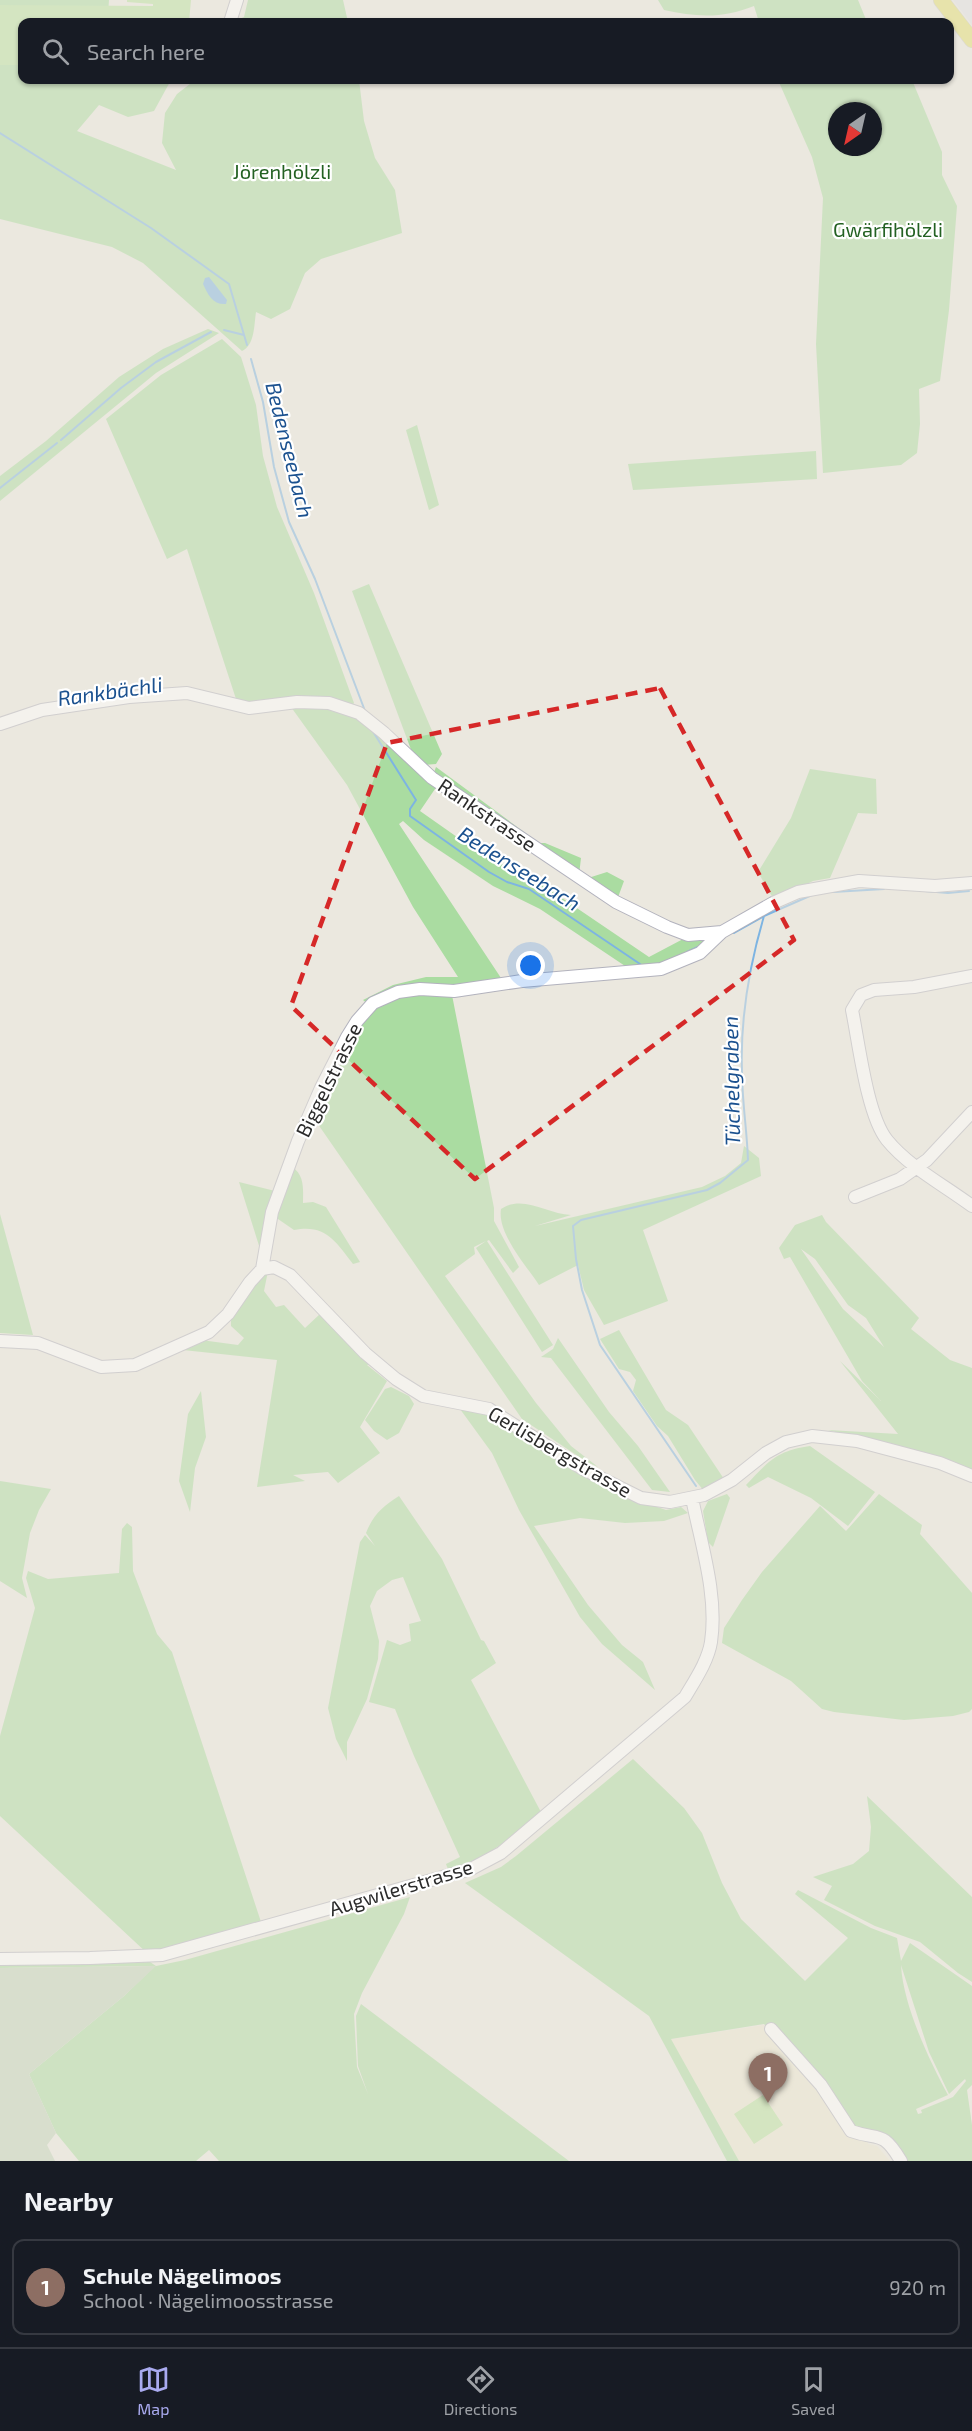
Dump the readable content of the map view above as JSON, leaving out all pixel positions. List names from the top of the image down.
{
  "streets": {
    "street": [
      "Rankstrasse",
      "Biggelstrasse",
      "Gerlisbergstrasse",
      "Augwilerstrasse"
    ]
  },
  "crossings": [
    ["Rankstrasse", "Biggelstrasse"],
    ["Biggelstrasse", "Gerlisbergstrasse"],
    ["Gerlisbergstrasse", "Augwilerstrasse"]
  ],
  "water": ["Bedenseebach", "Rankbächli", "Tüchelgraben"],
  "parks": ["Jörenhölzli", "Gwärfihölzli"],
  "north": "bottom left",
  "page": {
    "search": "Search here",
    "pins": "1",
    "heading": "Nearby",
    "list": [
      {
        "mark": "1",
        "name": "Schule Nägelimoos",
        "note": "School · Nägelimoosstrasse",
        "value": "920 m"
      }
    ],
    "nav": ["Map", "Directions", "Saved"]
  }
}
